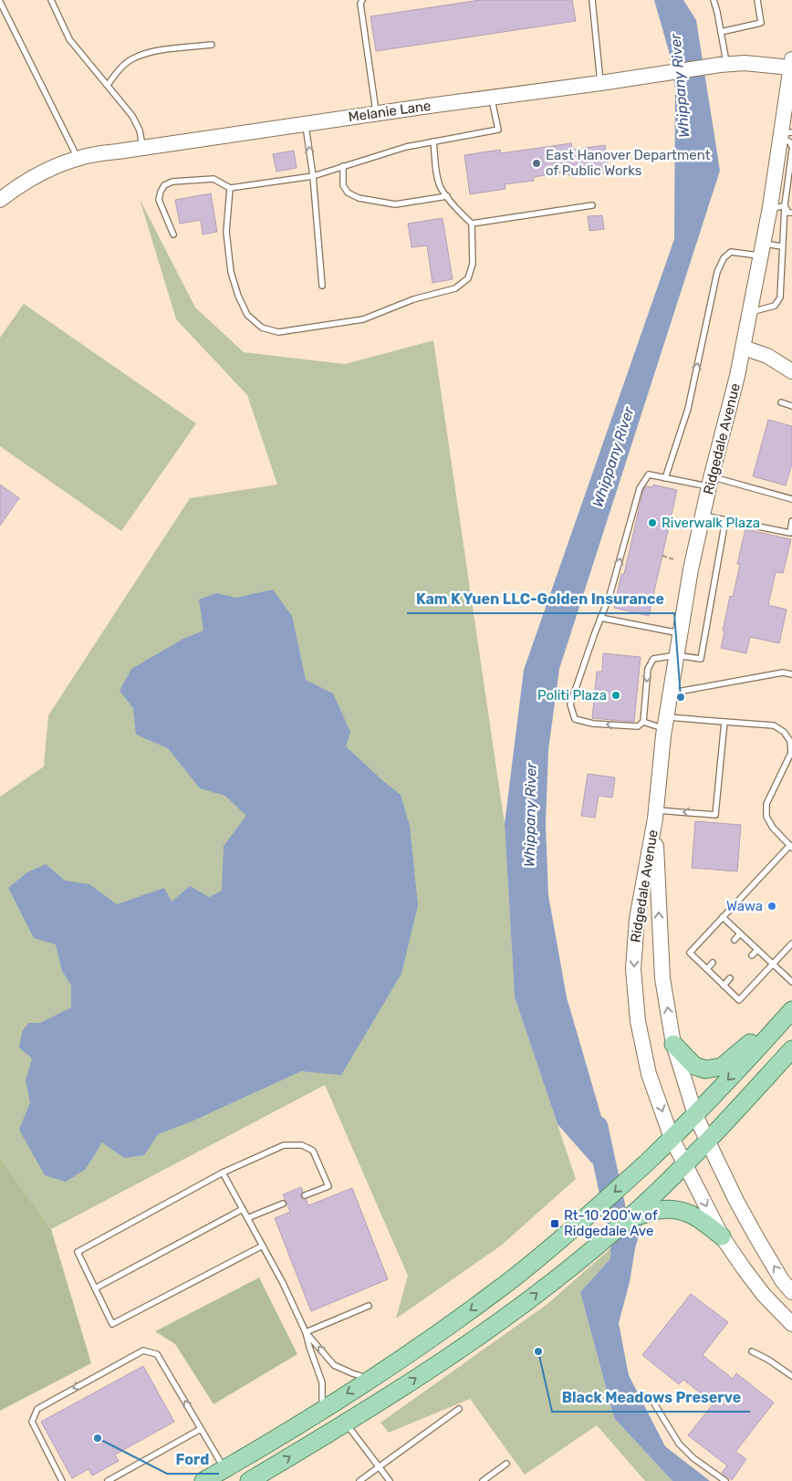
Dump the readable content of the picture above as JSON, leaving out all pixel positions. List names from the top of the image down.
{
  "streets": {
    "main road": ["Melanie Lane", "Ridgedale Avenue"]
  },
  "crossings": [
    ["Melanie Lane", "Ridgedale Avenue"]
  ],
  "water": ["Whippany River"],
  "places": {
    "other": [
      "East Hanover Department of Public Works",
      "Riverwalk Plaza",
      "Politi Plaza",
      "Kam K Yuen LLC-Golden Insurance",
      "Wawa",
      "Black Meadows Preserve",
      "Ford"
    ],
    "transit": ["Rt-10 200'w of Ridgedale Ave"]
  }
}
